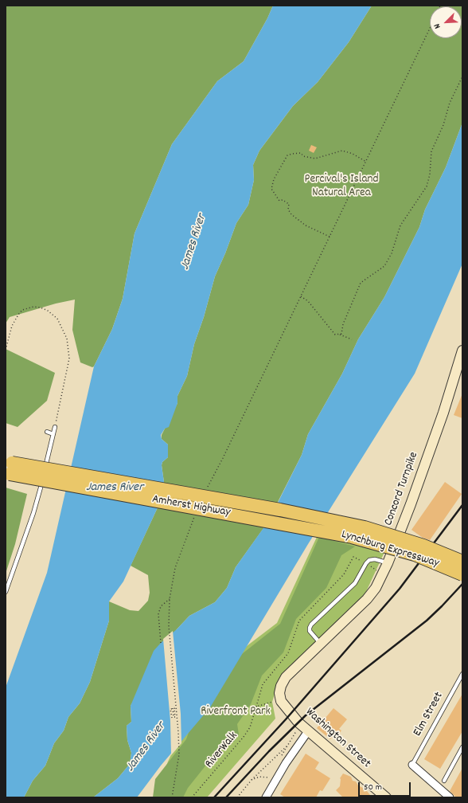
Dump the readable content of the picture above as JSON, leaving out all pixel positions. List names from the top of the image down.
{
  "streets": {
    "highway": ["Amherst Highway", "Lynchburg Expressway"],
    "street": ["Concord Turnpike", "Washington Street"],
    "lane": ["Elm Street"],
    "path": ["RiverWalk"]
  },
  "crossings": [
    ["Concord Turnpike", "Washington Street"],
    ["Amherst Highway", "Lynchburg Expressway"]
  ],
  "water": ["James River"],
  "parks": ["Percival's Island Natural Area", "Riverfront Park"],
  "scale_bar": "50 m",
  "north": "bottom left"
}
